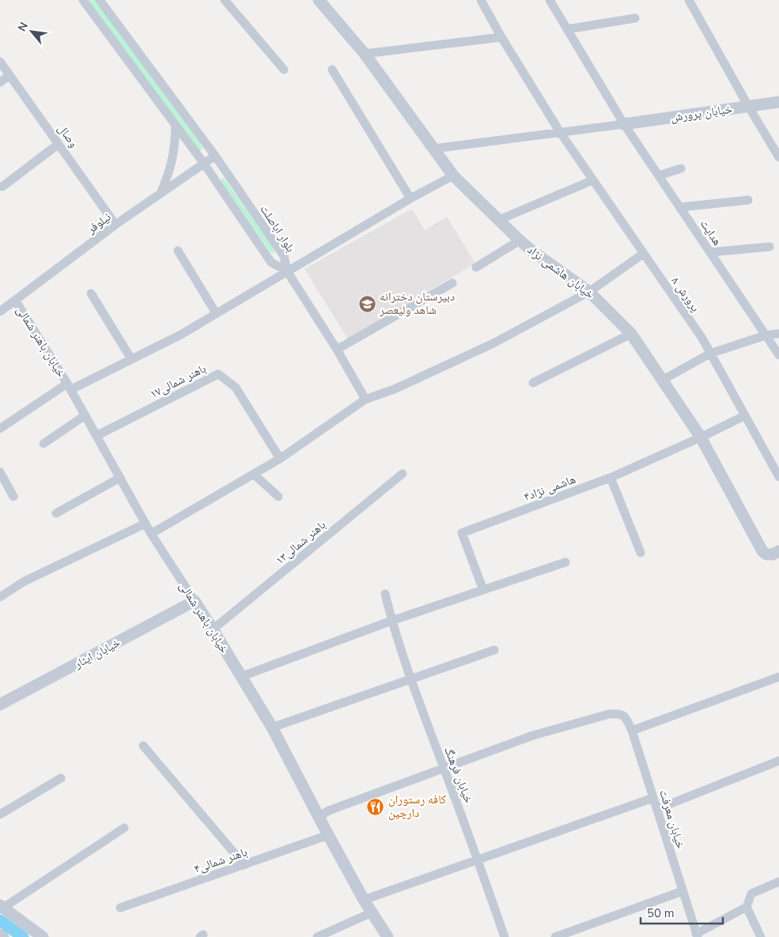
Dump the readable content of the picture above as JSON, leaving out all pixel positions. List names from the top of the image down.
{
  "streets": {
    "street": [
      "خیابان پرورش",
      "وصال",
      "نیلوفر",
      "بلوار اباصلت",
      "هدایت",
      "خیابان هاشمی نژاد",
      "پرورش ۸",
      "خیابان باهنر شمالی",
      "باهنر شمالی۱۷",
      "هاشمی نژاد۴",
      "باهنر شمالی۱۳",
      "خیابان ایثار",
      "خیابان فرهنگ",
      "خیابان معرفت",
      "باهنر شمالی۴"
    ]
  },
  "crossings": [
    ["خیابان پرورش", "هدایت"],
    ["وصال", "نیلوفر"],
    ["نیلوفر", "بلوار اباصلت"],
    ["نیلوفر", "خیابان باهنر شمالی"],
    ["خیابان هاشمی نژاد", "هاشمی نژاد۴"],
    ["پرورش ۸", "هاشمی نژاد۴"],
    ["خیابان باهنر شمالی", "باهنر شمالی۱۷"],
    ["خیابان باهنر شمالی", "باهنر شمالی۱۳"],
    ["خیابان باهنر شمالی", "خیابان ایثار"],
    ["خیابان باهنر شمالی", "باهنر شمالی۴"],
    ["خیابان فرهنگ", "خیابان معرفت"]
  ],
  "places": {
    "school or university": ["دبیرستان دخترانه شاهد ولیعصر"],
    "restaurant": ["کافه رستوران دارچین"]
  },
  "scale_bar": "50 m",
  "north": "top left"
}
